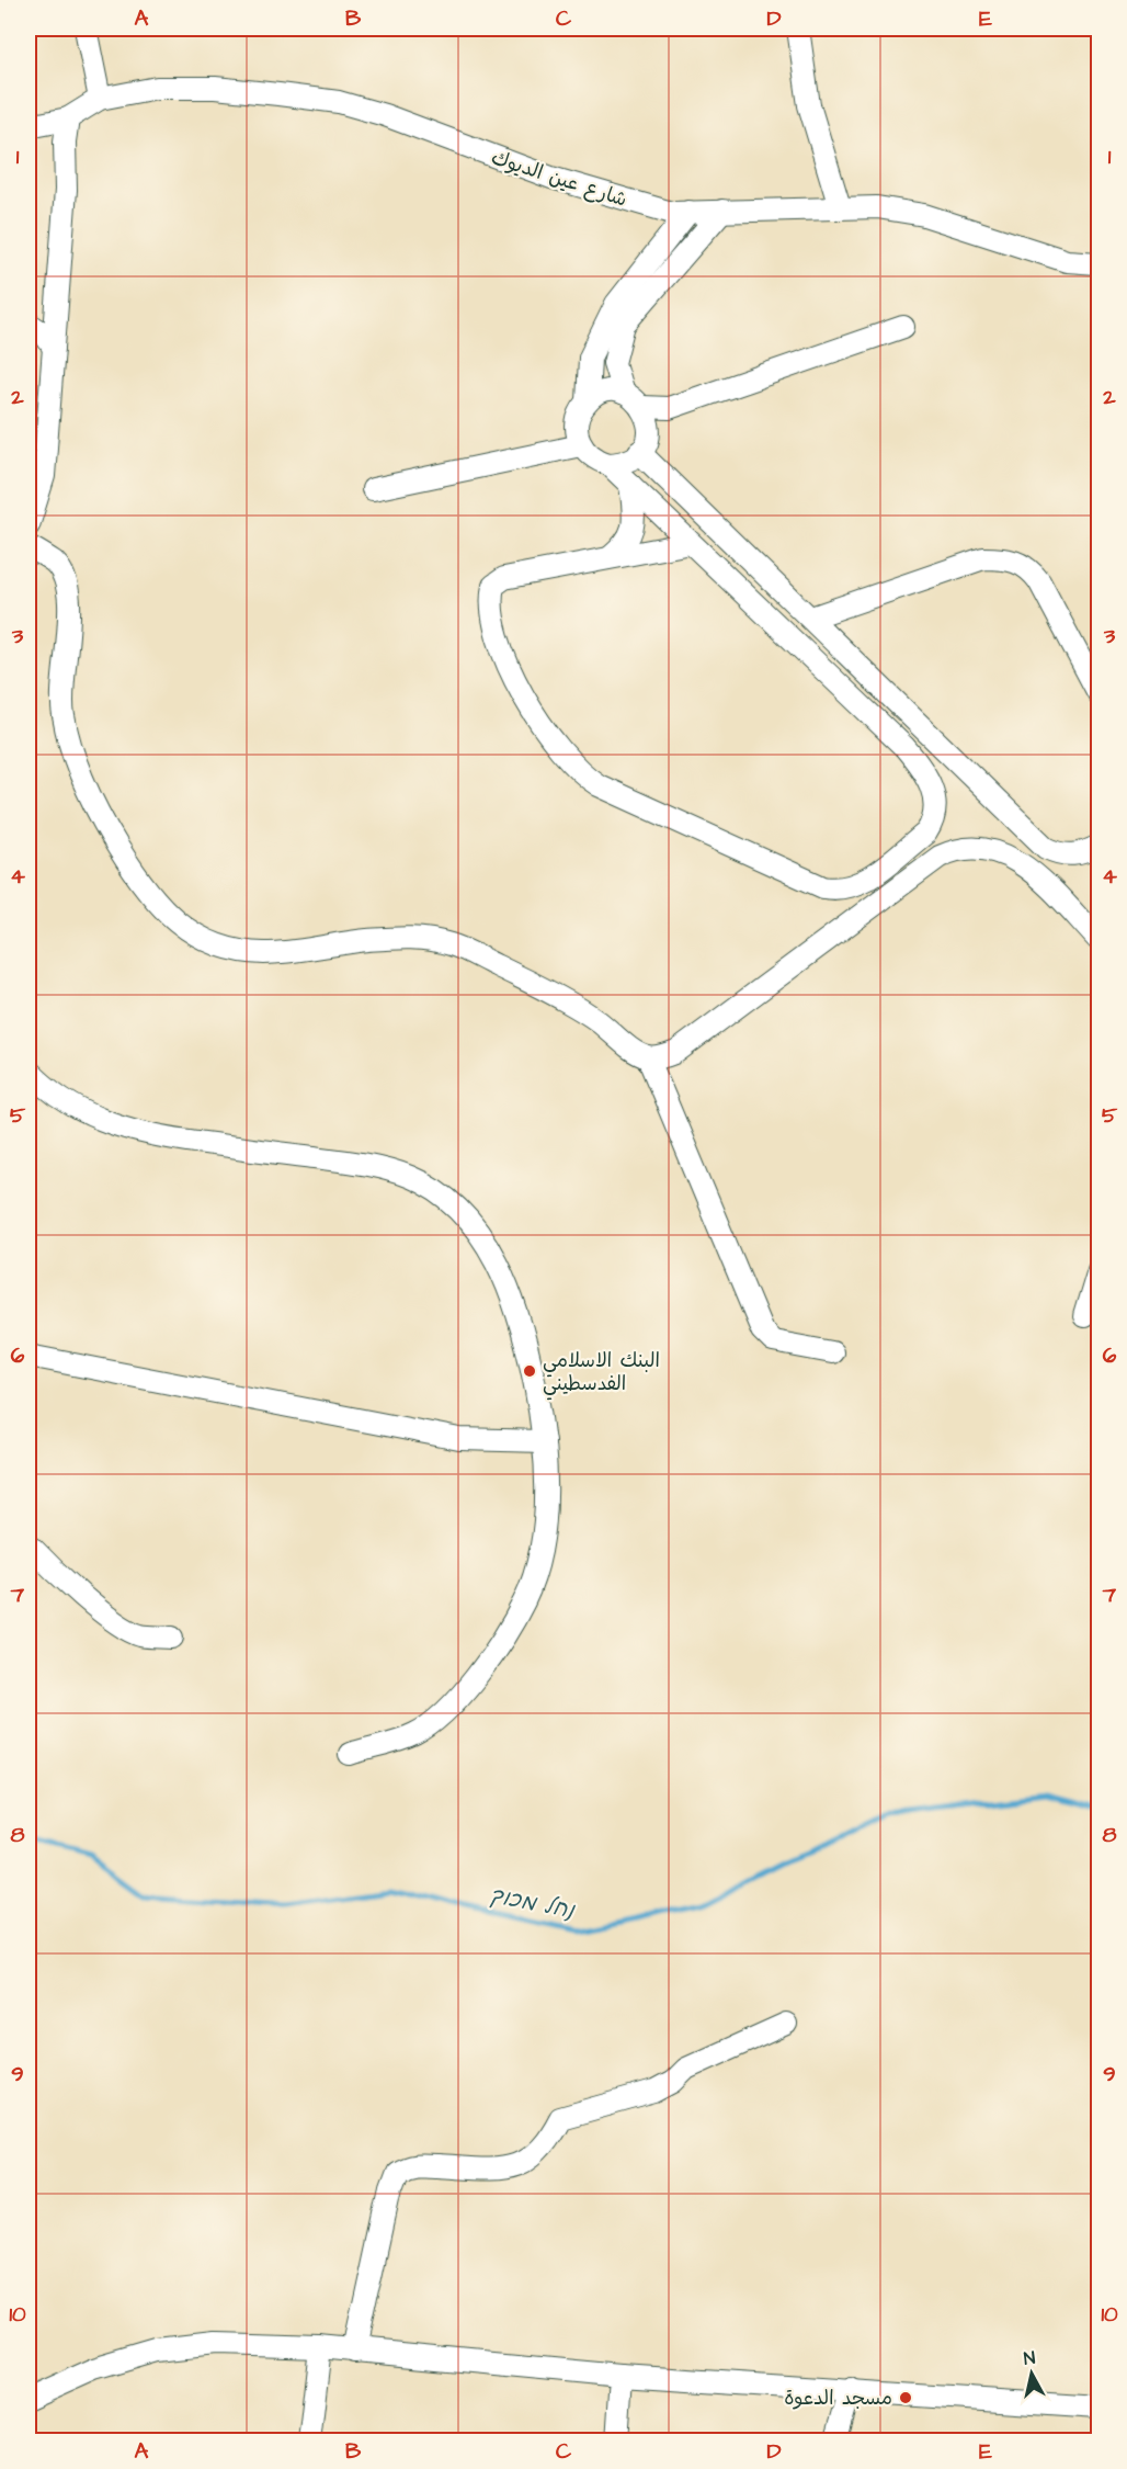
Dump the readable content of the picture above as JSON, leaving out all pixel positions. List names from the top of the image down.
{
  "streets": {
    "street": ["شارع عين الديوك"]
  },
  "water": ["נחל מכוך"],
  "places": ["البنك الاسلامي الفدسطيني", "مسجد الدعوة"],
  "north": "top",
  "grid": {
    "columns": [
      "A",
      "B",
      "C",
      "D",
      "E"
    ],
    "rows": [
      "1",
      "2",
      "3",
      "4",
      "5",
      "6",
      "7",
      "8",
      "9",
      "10"
    ]
  }
}
